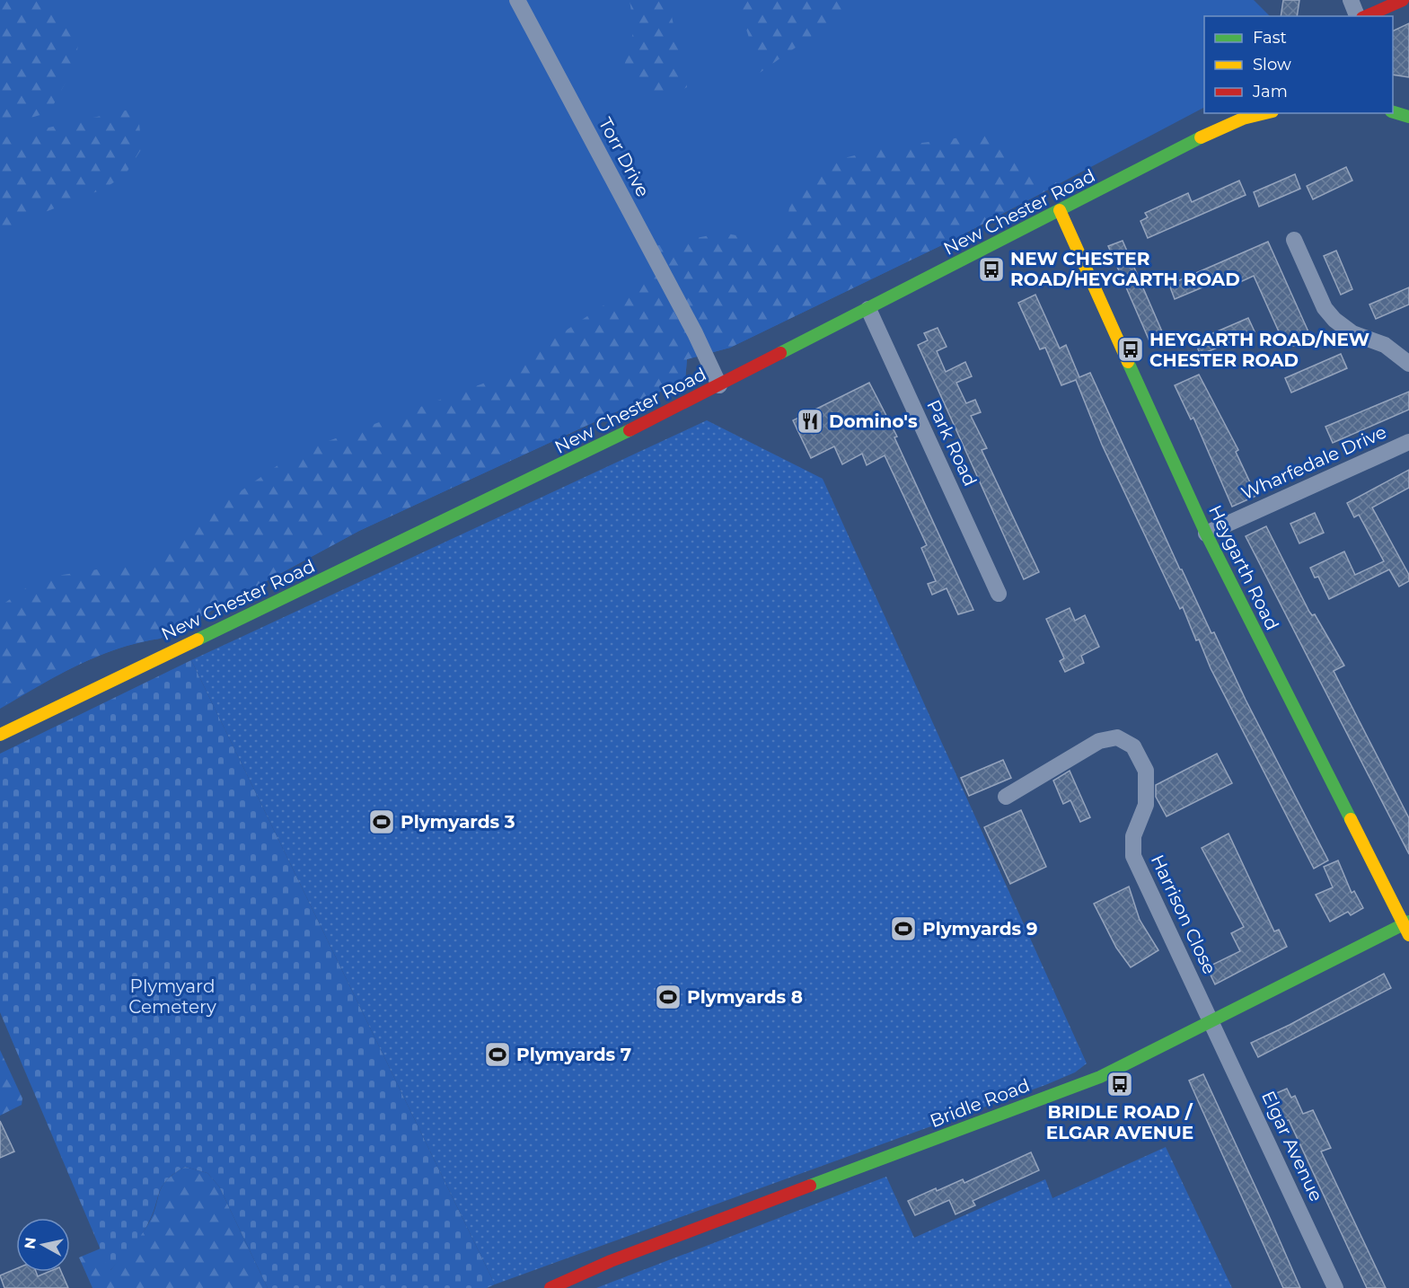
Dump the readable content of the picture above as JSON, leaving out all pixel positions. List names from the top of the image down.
{
  "streets": {
    "main road": ["New Chester Road", "Heygarth Road", "Bridle Road"],
    "street": [
      "Torr Drive",
      "Park Road",
      "Wharfedale Drive",
      "Harrison Close",
      "Elgar Avenue"
    ]
  },
  "crossings": [
    ["Torr Drive", "New Chester Road"],
    ["New Chester Road", "Park Road"],
    ["New Chester Road", "Heygarth Road"],
    ["Wharfedale Drive", "Heygarth Road"],
    ["Heygarth Road", "Bridle Road"],
    ["Harrison Close", "Bridle Road"],
    ["Harrison Close", "Elgar Avenue"],
    ["Bridle Road", "Elgar Avenue"]
  ],
  "parks": ["Plymyard Cemetery"],
  "places": {
    "bus stop": ["NEW CHESTER ROAD/HEYGARTH ROAD", "HEYGARTH ROAD/NEW CHESTER ROAD", "BRIDLE ROAD / ELGAR AVENUE"],
    "restaurant": ["Domino's"],
    "sports": [
      "Plymyards 3",
      "Plymyards 9",
      "Plymyards 8",
      "Plymyards 7"
    ]
  },
  "legend": ["Fast", "Slow", "Jam"],
  "north": "left"
}
